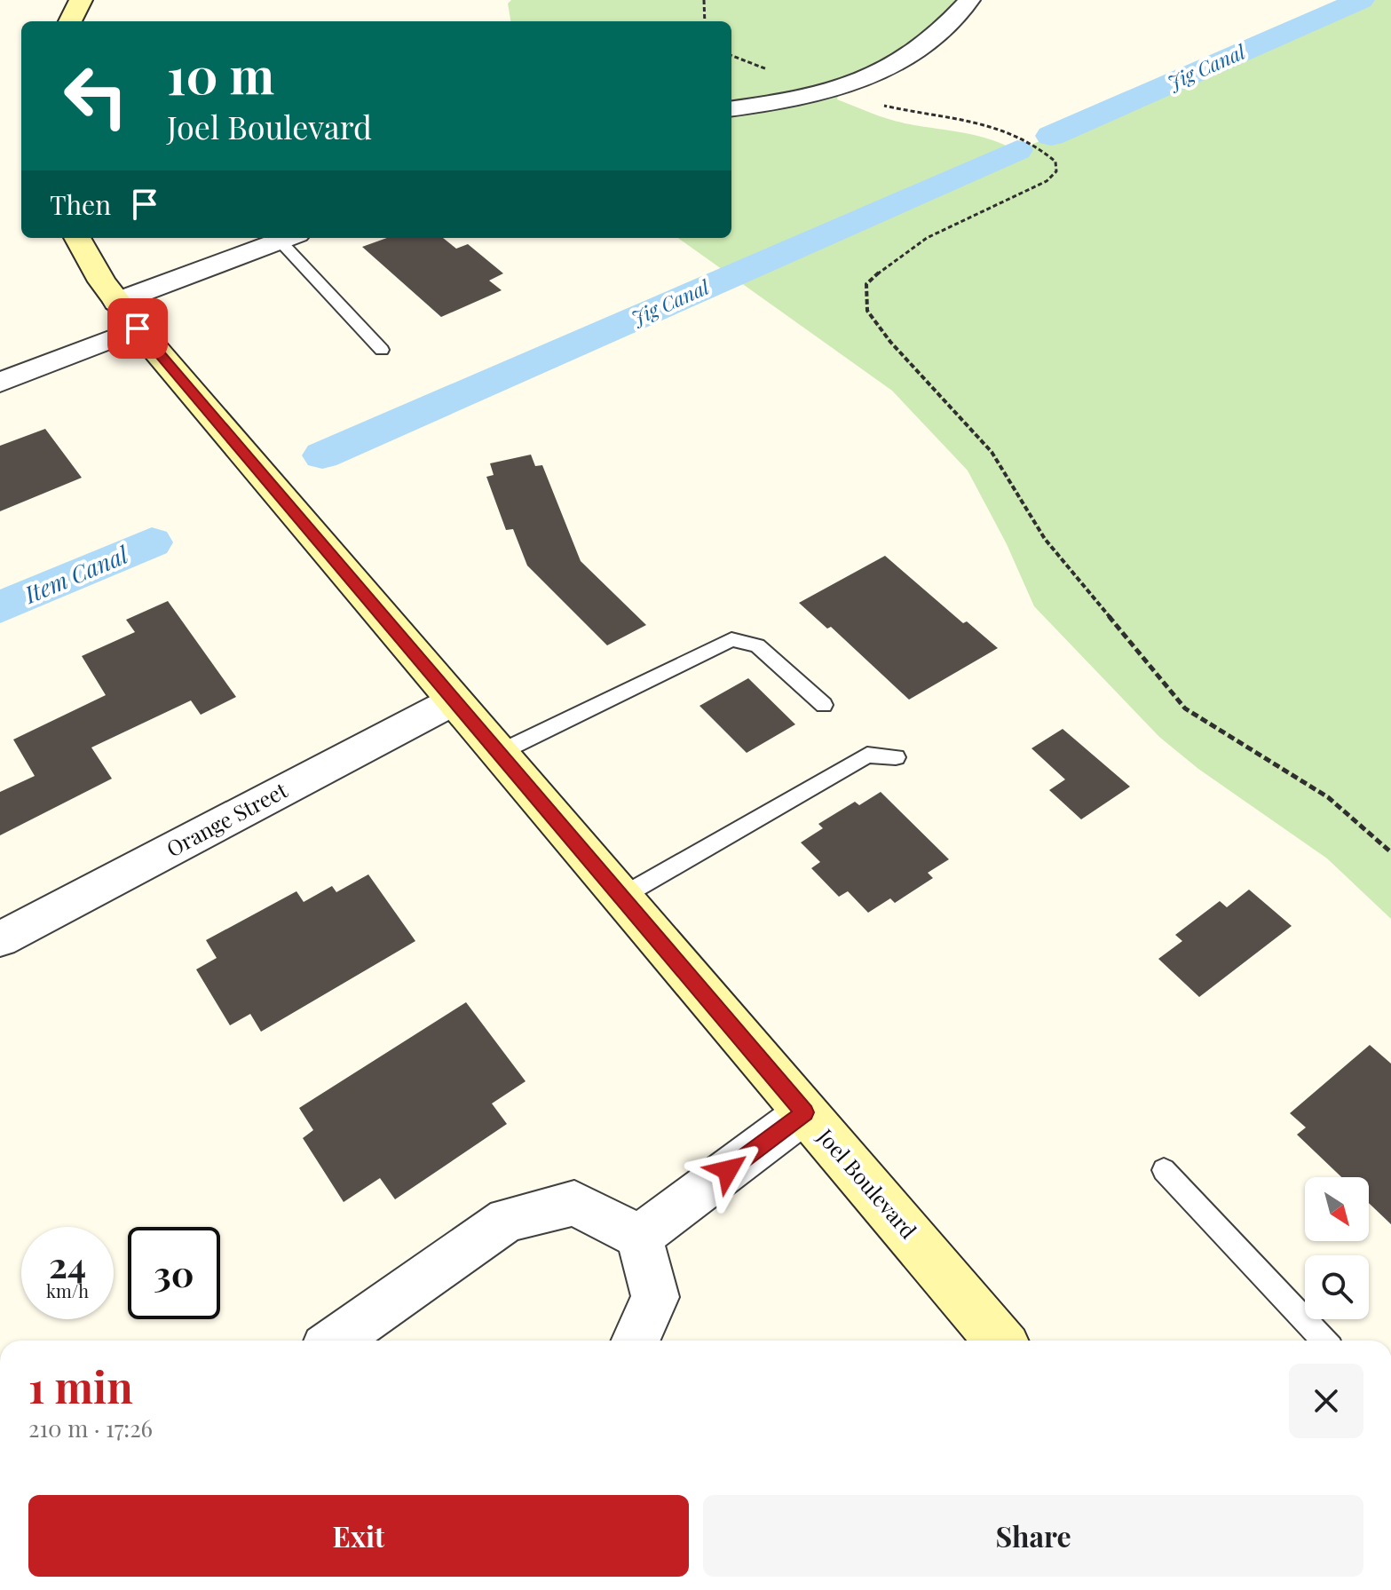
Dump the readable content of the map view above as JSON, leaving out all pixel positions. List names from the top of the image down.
{
  "streets": {
    "main road": ["Joel Boulevard"],
    "street": ["Orange Street"]
  },
  "crossings": [
    ["Orange Street", "Joel Boulevard"]
  ],
  "water": ["Jig Canal", "Item Canal"],
  "north": "bottom right",
  "page": {
    "turn": ["10 m", "Joel Boulevard"],
    "then": "Then",
    "speed": "24 km/h",
    "limit": "30",
    "heading": ["1 min", "210 m · 17:26"],
    "buttons": ["Exit", "Share"]
  }
}
